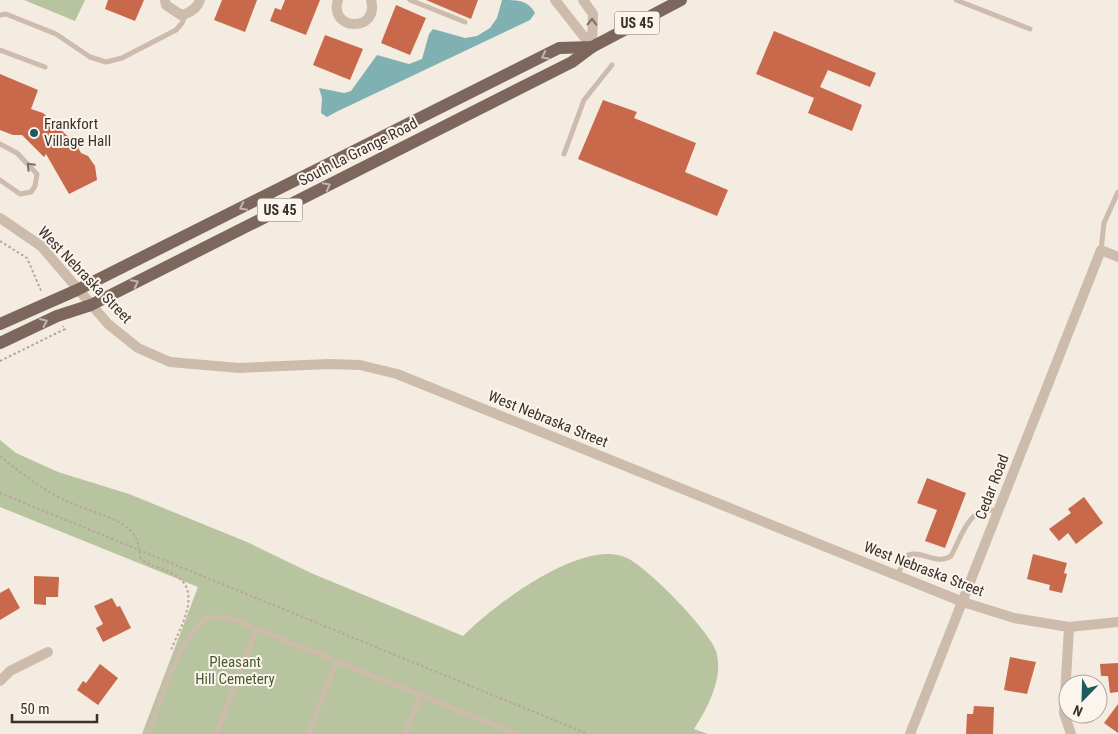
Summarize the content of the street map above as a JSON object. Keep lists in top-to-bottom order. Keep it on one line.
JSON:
{"streets":{"main road":["US 45","South La Grange Road"],"street":["West Nebraska Street","Cedar Road"]},"crossings":[["South La Grange Road","West Nebraska Street"],["West Nebraska Street","Cedar Road"]],"parks":["Pleasant Hill Cemetery"],"places":["Frankfort Village Hall"],"scale_bar":"50 m","north":"bottom left"}
